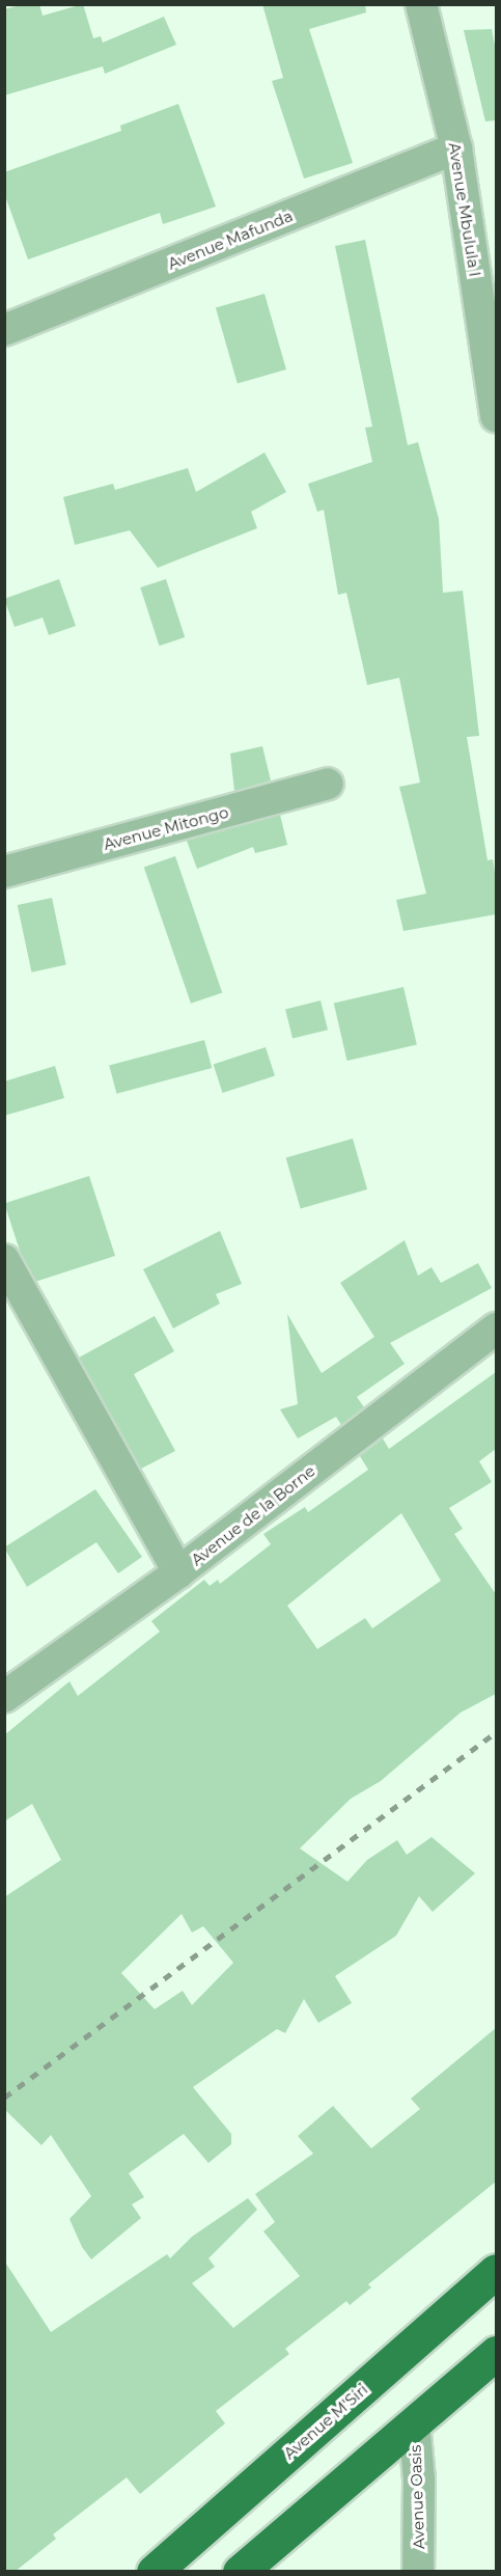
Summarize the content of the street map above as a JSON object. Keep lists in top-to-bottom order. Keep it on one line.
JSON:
{"streets":{"highway":["Avenue M'Siri"],"street":["Avenue Mbulula I","Avenue Mafunda","Avenue Mitongo","Avenue de la Borne","Avenue Oasis"]},"crossings":[["Avenue Mbulula I","Avenue Mafunda"]]}
